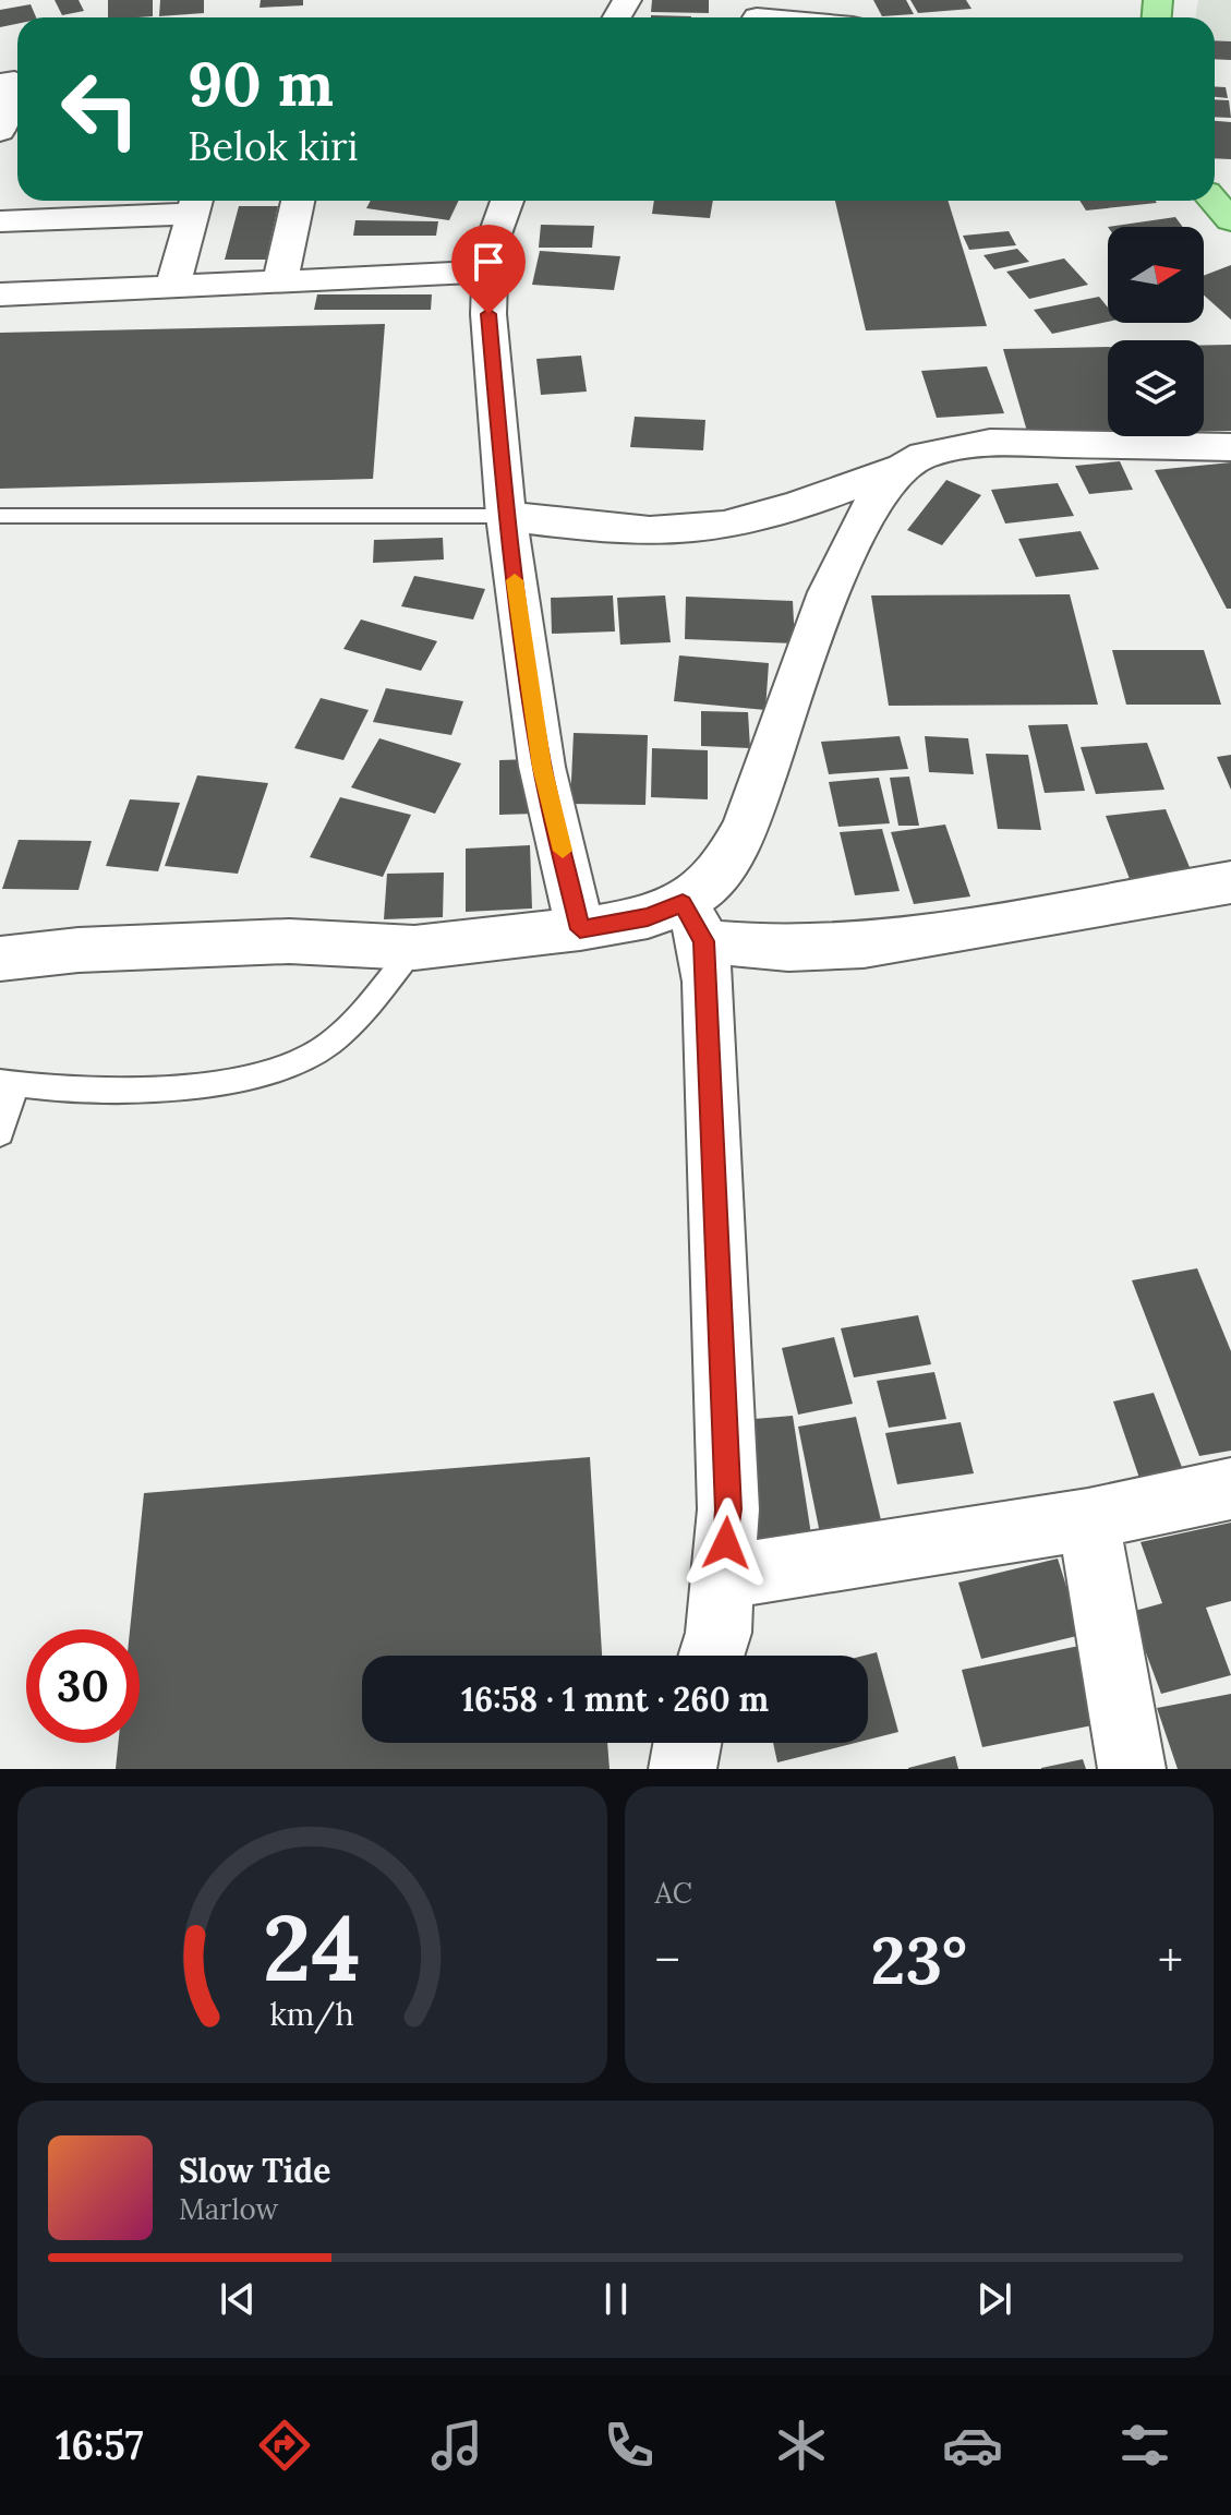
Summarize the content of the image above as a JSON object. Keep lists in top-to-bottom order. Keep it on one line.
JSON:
{"north":"right","page":{"turn":["90 m","Belok kiri"],"limit":"30","trip":"16:58 · 1 mnt · 260 m","tile":"AC","heat":["−","23°","+"],"song":["Slow Tide","Marlow"],"tabs":"16:57","gauge":["24","km/h"]}}
